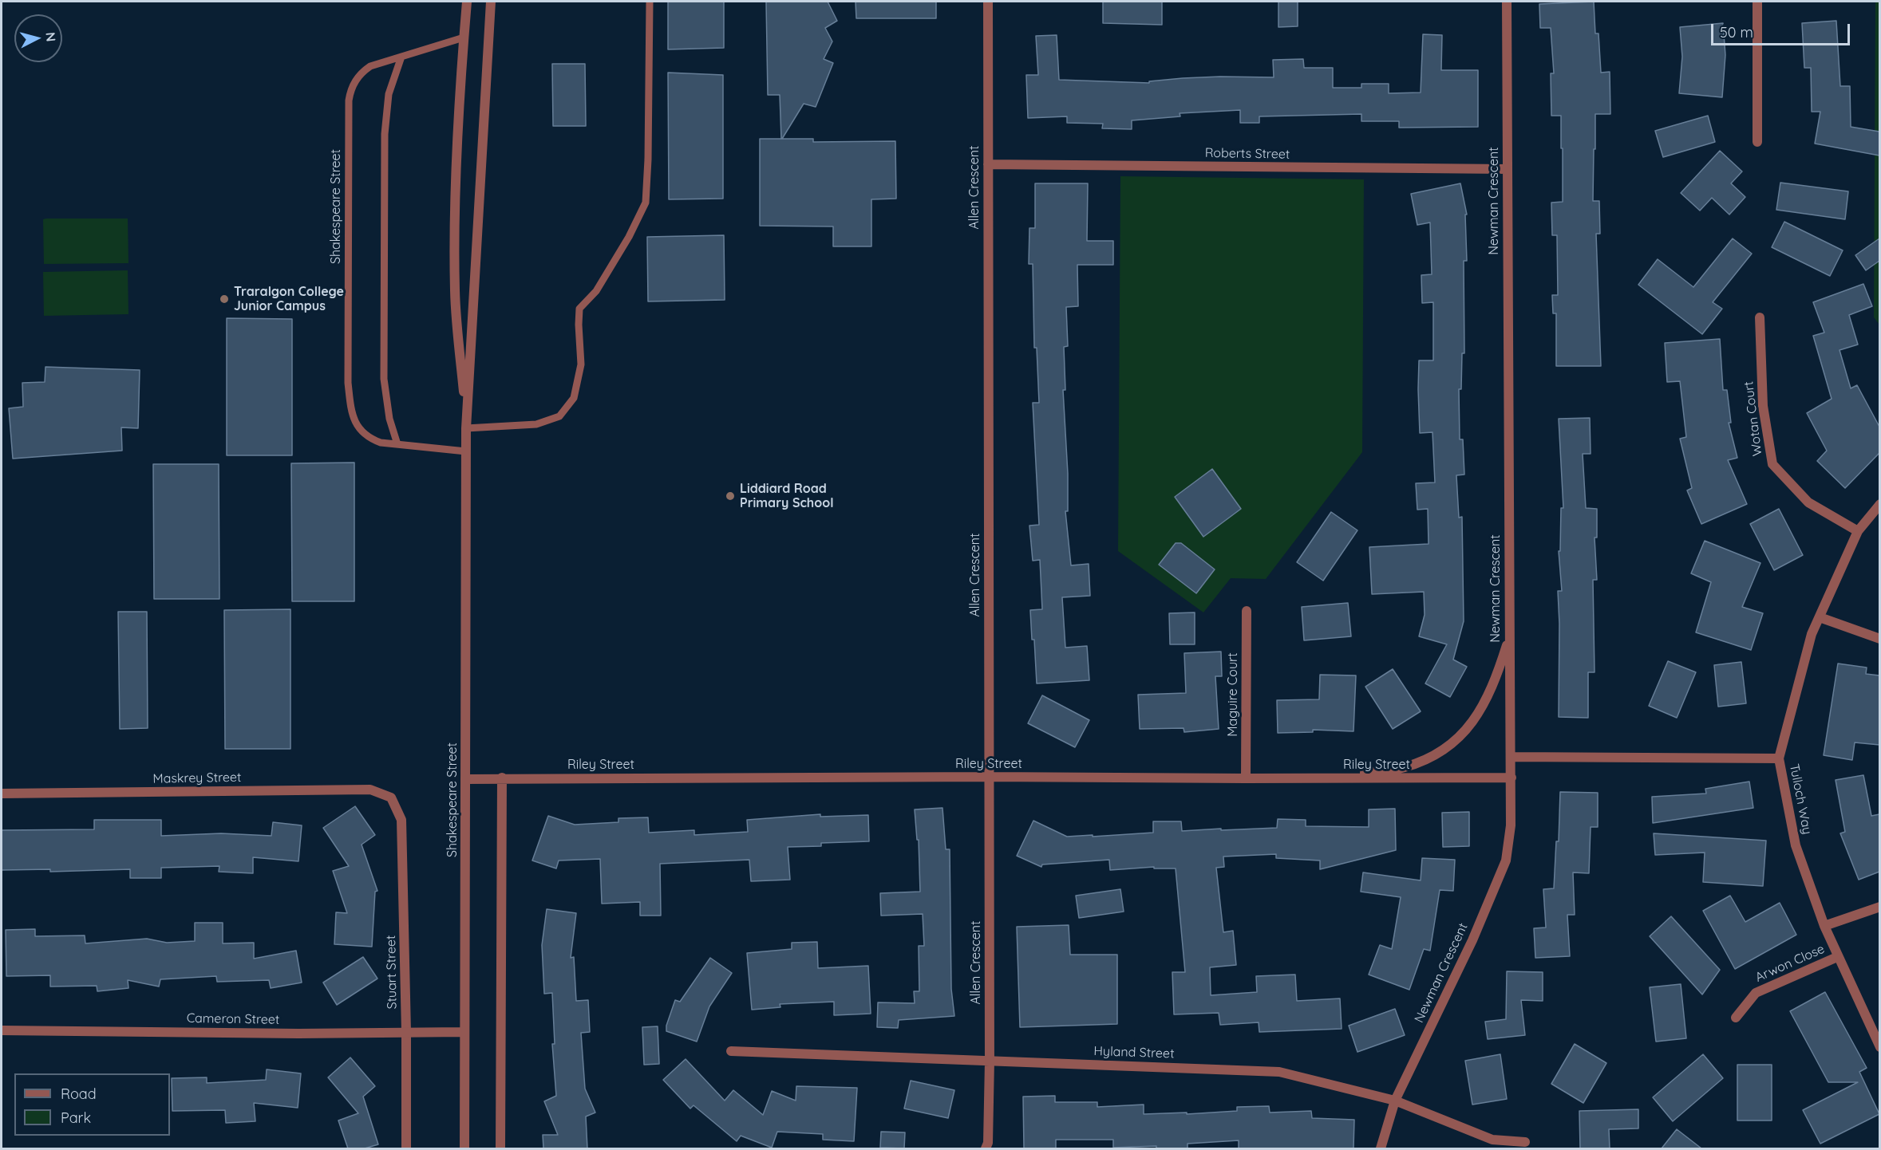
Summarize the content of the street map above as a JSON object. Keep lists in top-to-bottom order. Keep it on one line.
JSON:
{"streets":{"street":["Roberts Street","Allen Crescent","Newman Crescent","Shakespeare Street","Wotan Court","Maguire Court","Riley Street","Maskrey Street","Tulloch Way","Arwon Close","Stuart Street","Cameron Street","Hyland Street"]},"crossings":[["Roberts Street","Allen Crescent"],["Roberts Street","Newman Crescent"],["Allen Crescent","Riley Street"],["Allen Crescent","Hyland Street"],["Newman Crescent","Riley Street"],["Newman Crescent","Hyland Street"],["Shakespeare Street","Riley Street"],["Shakespeare Street","Cameron Street"],["Wotan Court","Tulloch Way"],["Maguire Court","Riley Street"],["Maskrey Street","Stuart Street"],["Tulloch Way","Arwon Close"],["Stuart Street","Cameron Street"]],"places":["Traralgon College Junior Campus","Liddiard Road Primary School"],"legend":["Road","Park"],"scale_bar":"50 m","north":"right"}
